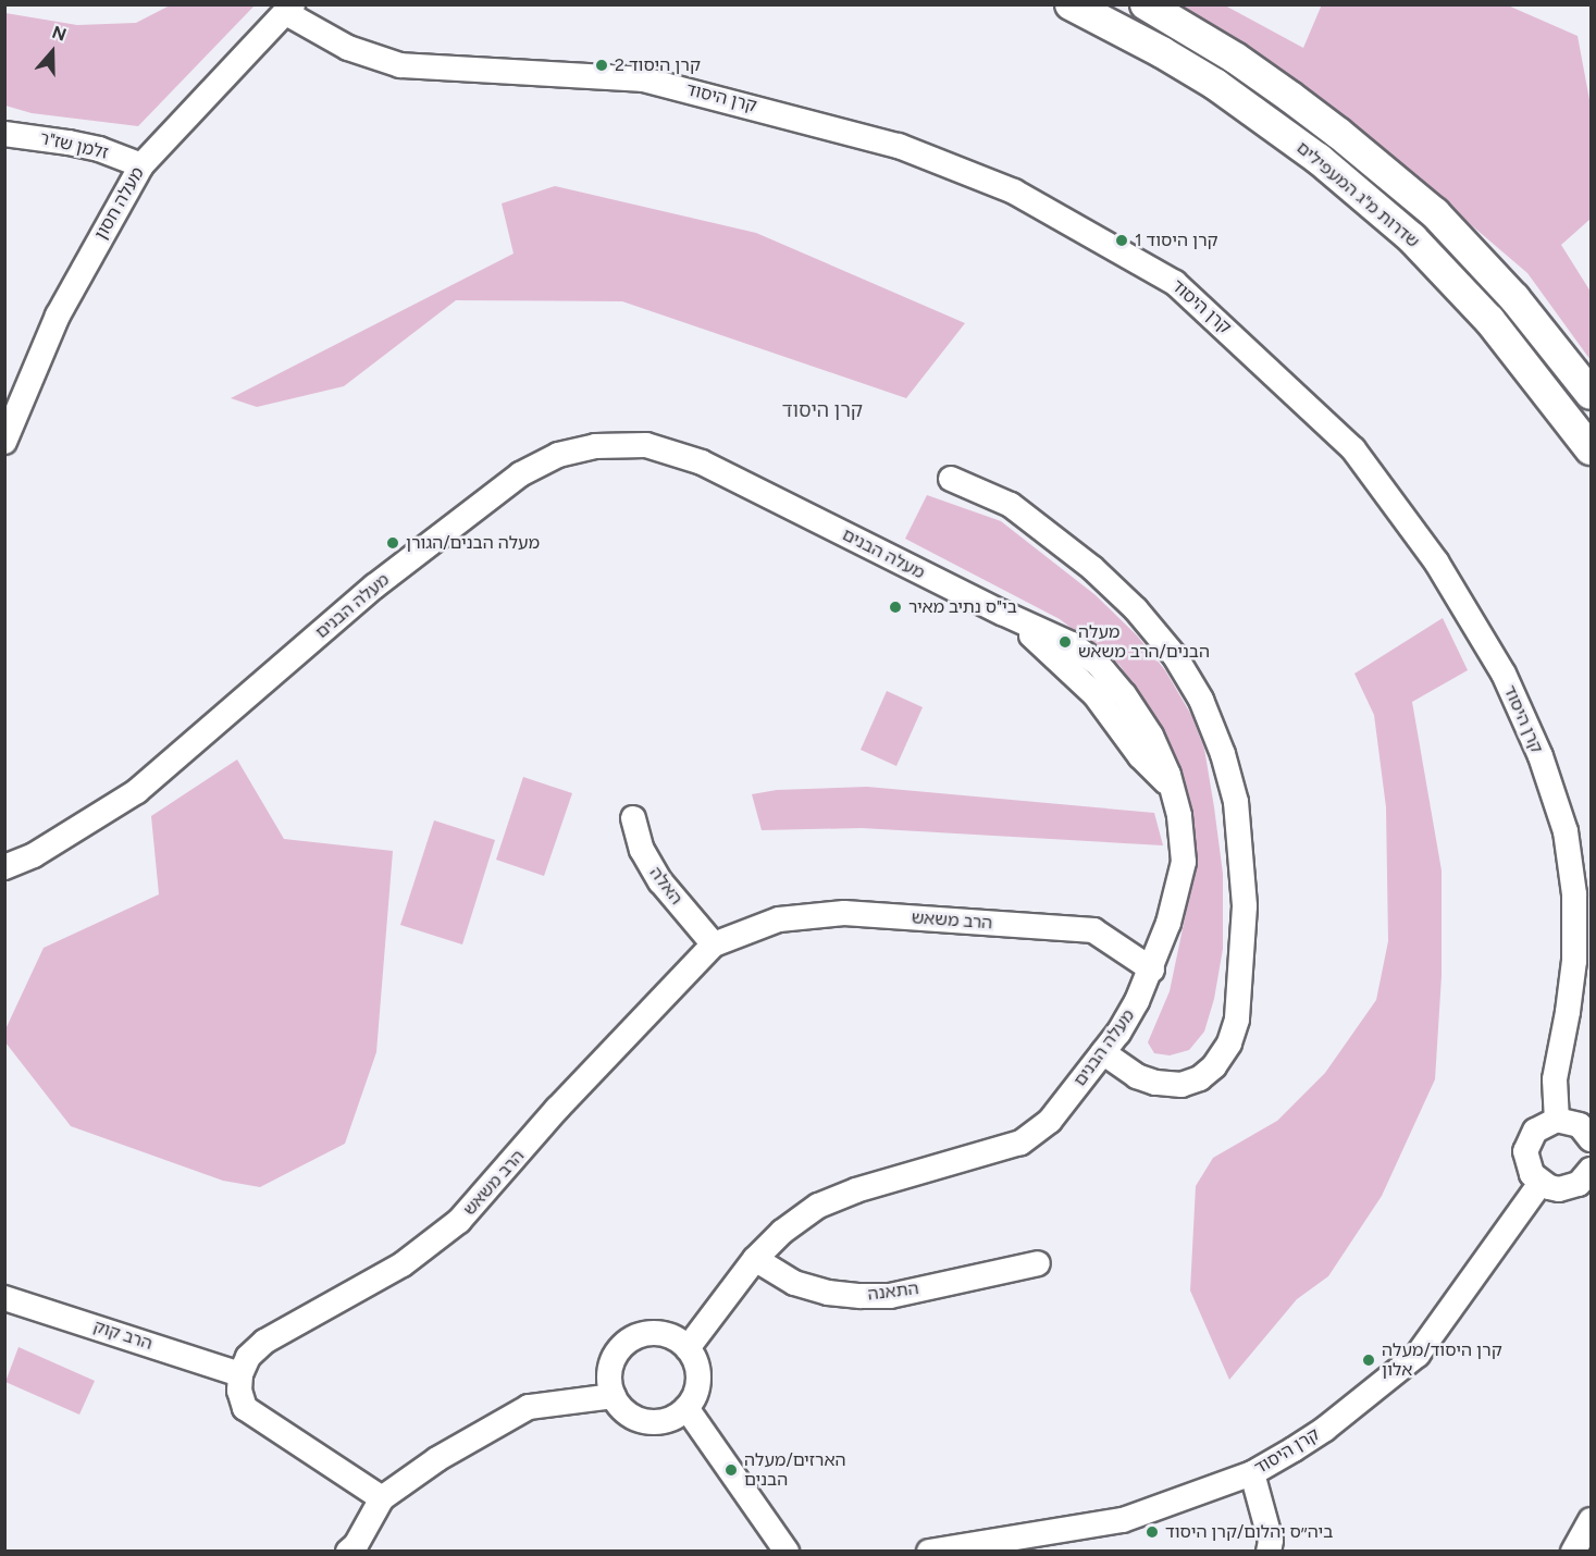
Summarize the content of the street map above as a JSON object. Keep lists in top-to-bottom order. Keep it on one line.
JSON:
{"streets":{"main road":["שדרות מ\"ג המעפילים"],"street":["קרן היסוד","זלמן שז\"ר","מעלה חסון","מעלה הבנים","האלה","הרב משאש","התאנה","הרב קוק"]},"crossings":[["קרן היסוד","מעלה חסון"],["זלמן שז\"ר","מעלה חסון"],["מעלה הבנים","הרב משאש"],["מעלה הבנים","התאנה"],["האלה","הרב משאש"],["הרב משאש","הרב קוק"]],"districts":["קרן היסוד"],"places":["קרן היסוד 2","קרן היסוד 1","מעלה הבנים/הגורן","בי\"ס נתיב מאיר","מעלה הבנים/הרב משאש","קרן היסוד/מעלה אלון","הארזים/מעלה הבנים","ביה״ס יהלום/קרן היסוד"],"north":"top"}
